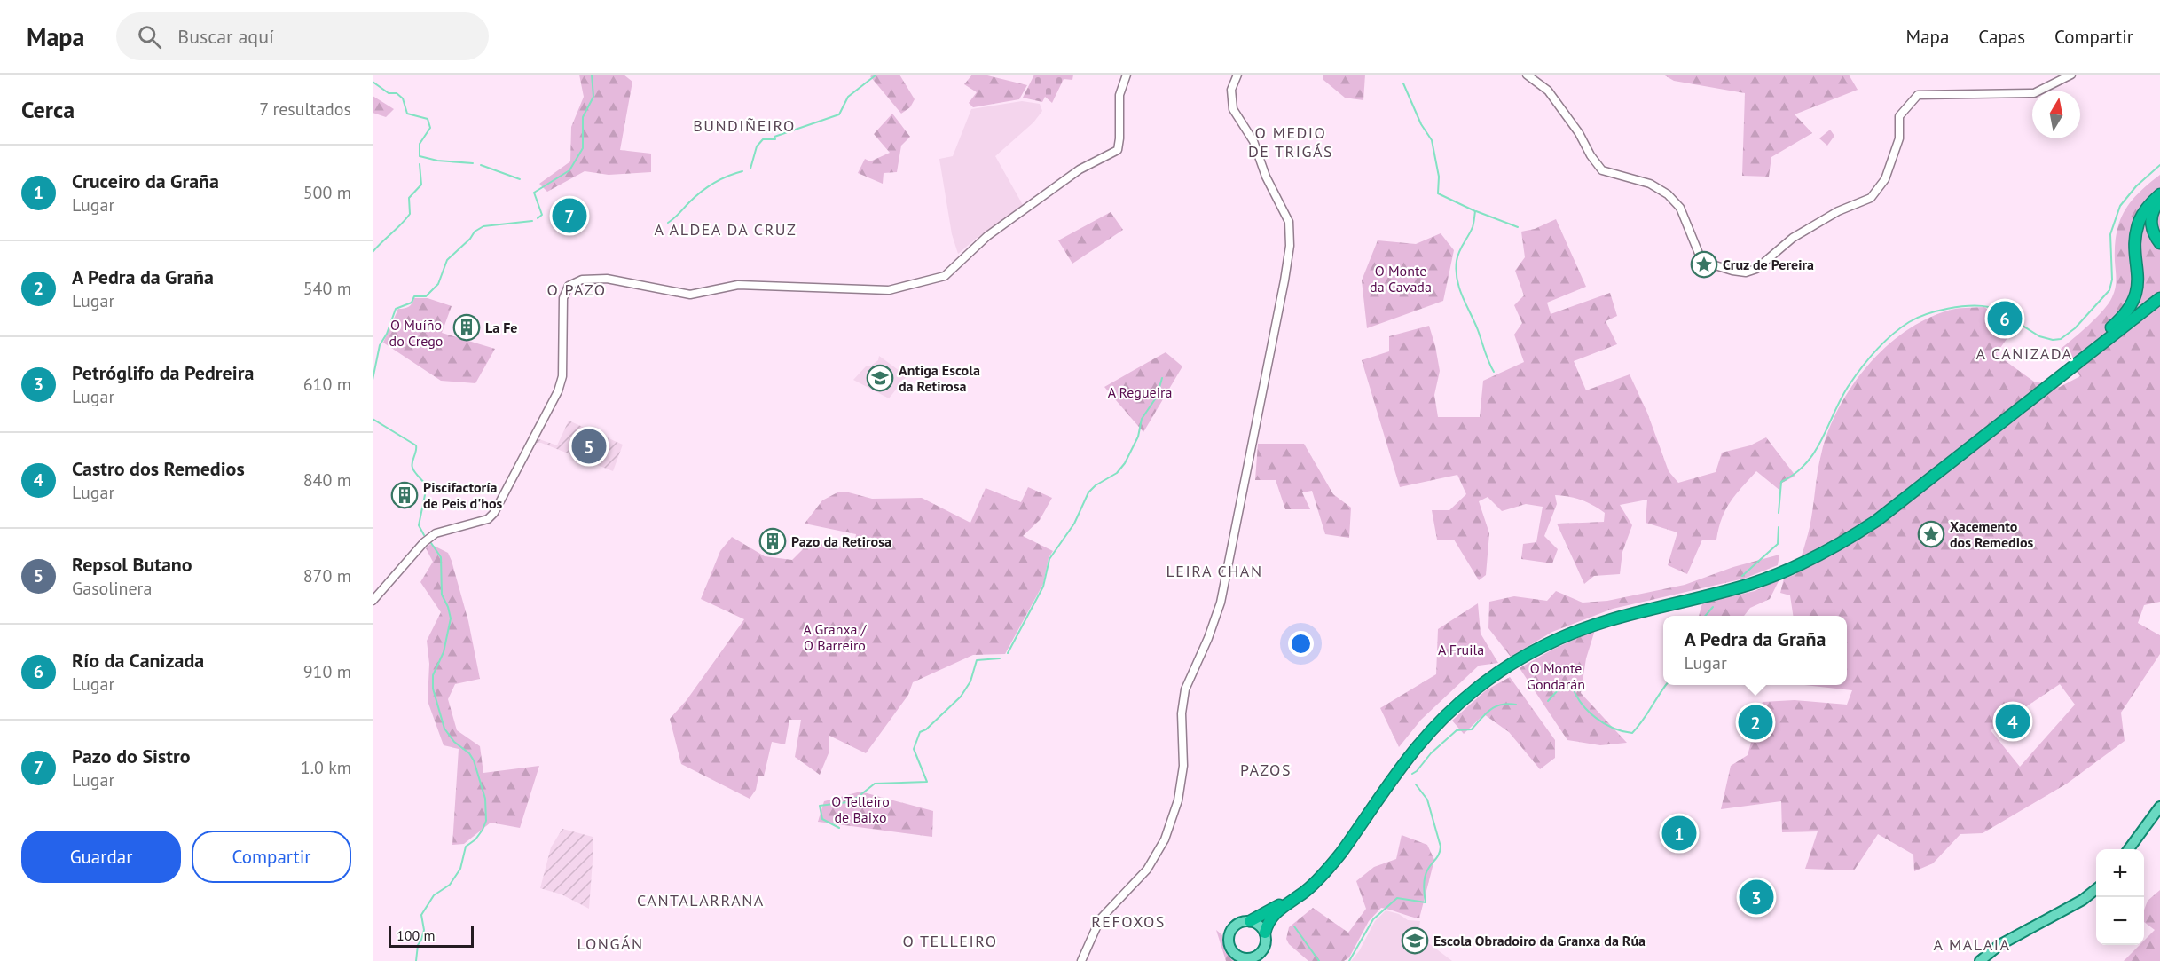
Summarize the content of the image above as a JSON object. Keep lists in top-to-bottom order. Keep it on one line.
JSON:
{"districts":["BUNDIÑEIRO","O MEDIO DE TRIGÁS","A ALDEA DA CRUZ","O PAZO","A CANIZADA","LEIRA CHAN","PAZOS","CANTALARRANA","REFOXOS","O TELLEIRO","LONGÁN","A MALAIA"],"parks":["O Monte da Cavada","O Muíño do Crego","A Regueira","A Granxa / O Barreiro","A Fruila","O Monte Gondarán","O Telleiro de Baixo"],"places":{"place":["Cruz de Pereira","Xacemento dos Remedios"],"building":["La Fe","Piscifactoría de Peis d'hos","Pazo da Retirosa"],"school or university":["Antiga Escola da Retirosa","Escola Obradoiro da Granxa da Rúa"]},"scale_bar":"100 m","north":"top","page":{"header":"Mapa","search":"Buscar aquí","nav":["Mapa","Capas","Compartir"],"heading":["Cerca","7 resultados"],"list":[{"mark":"1","name":"Cruceiro da Graña","note":"Lugar","value":"500 m"},{"mark":"2","name":"A Pedra da Graña","note":"Lugar","value":"540 m"},{"mark":"3","name":"Petróglifo da Pedreira","note":"Lugar","value":"610 m"},{"mark":"4","name":"Castro dos Remedios","note":"Lugar","value":"840 m"},{"mark":"5","name":"Repsol Butano","note":"Gasolinera","value":"870 m"},{"mark":"6","name":"Río da Canizada","note":"Lugar","value":"910 m"},{"mark":"7","name":"Pazo do Sistro","note":"Lugar","value":"1.0 km"}],"pins":["7","6","5","4","2","1","3"],"popup":["A Pedra da Graña","Lugar"],"buttons":["Guardar","Compartir"],"map_buttons":["+","−"],"scale":"100 m"}}
